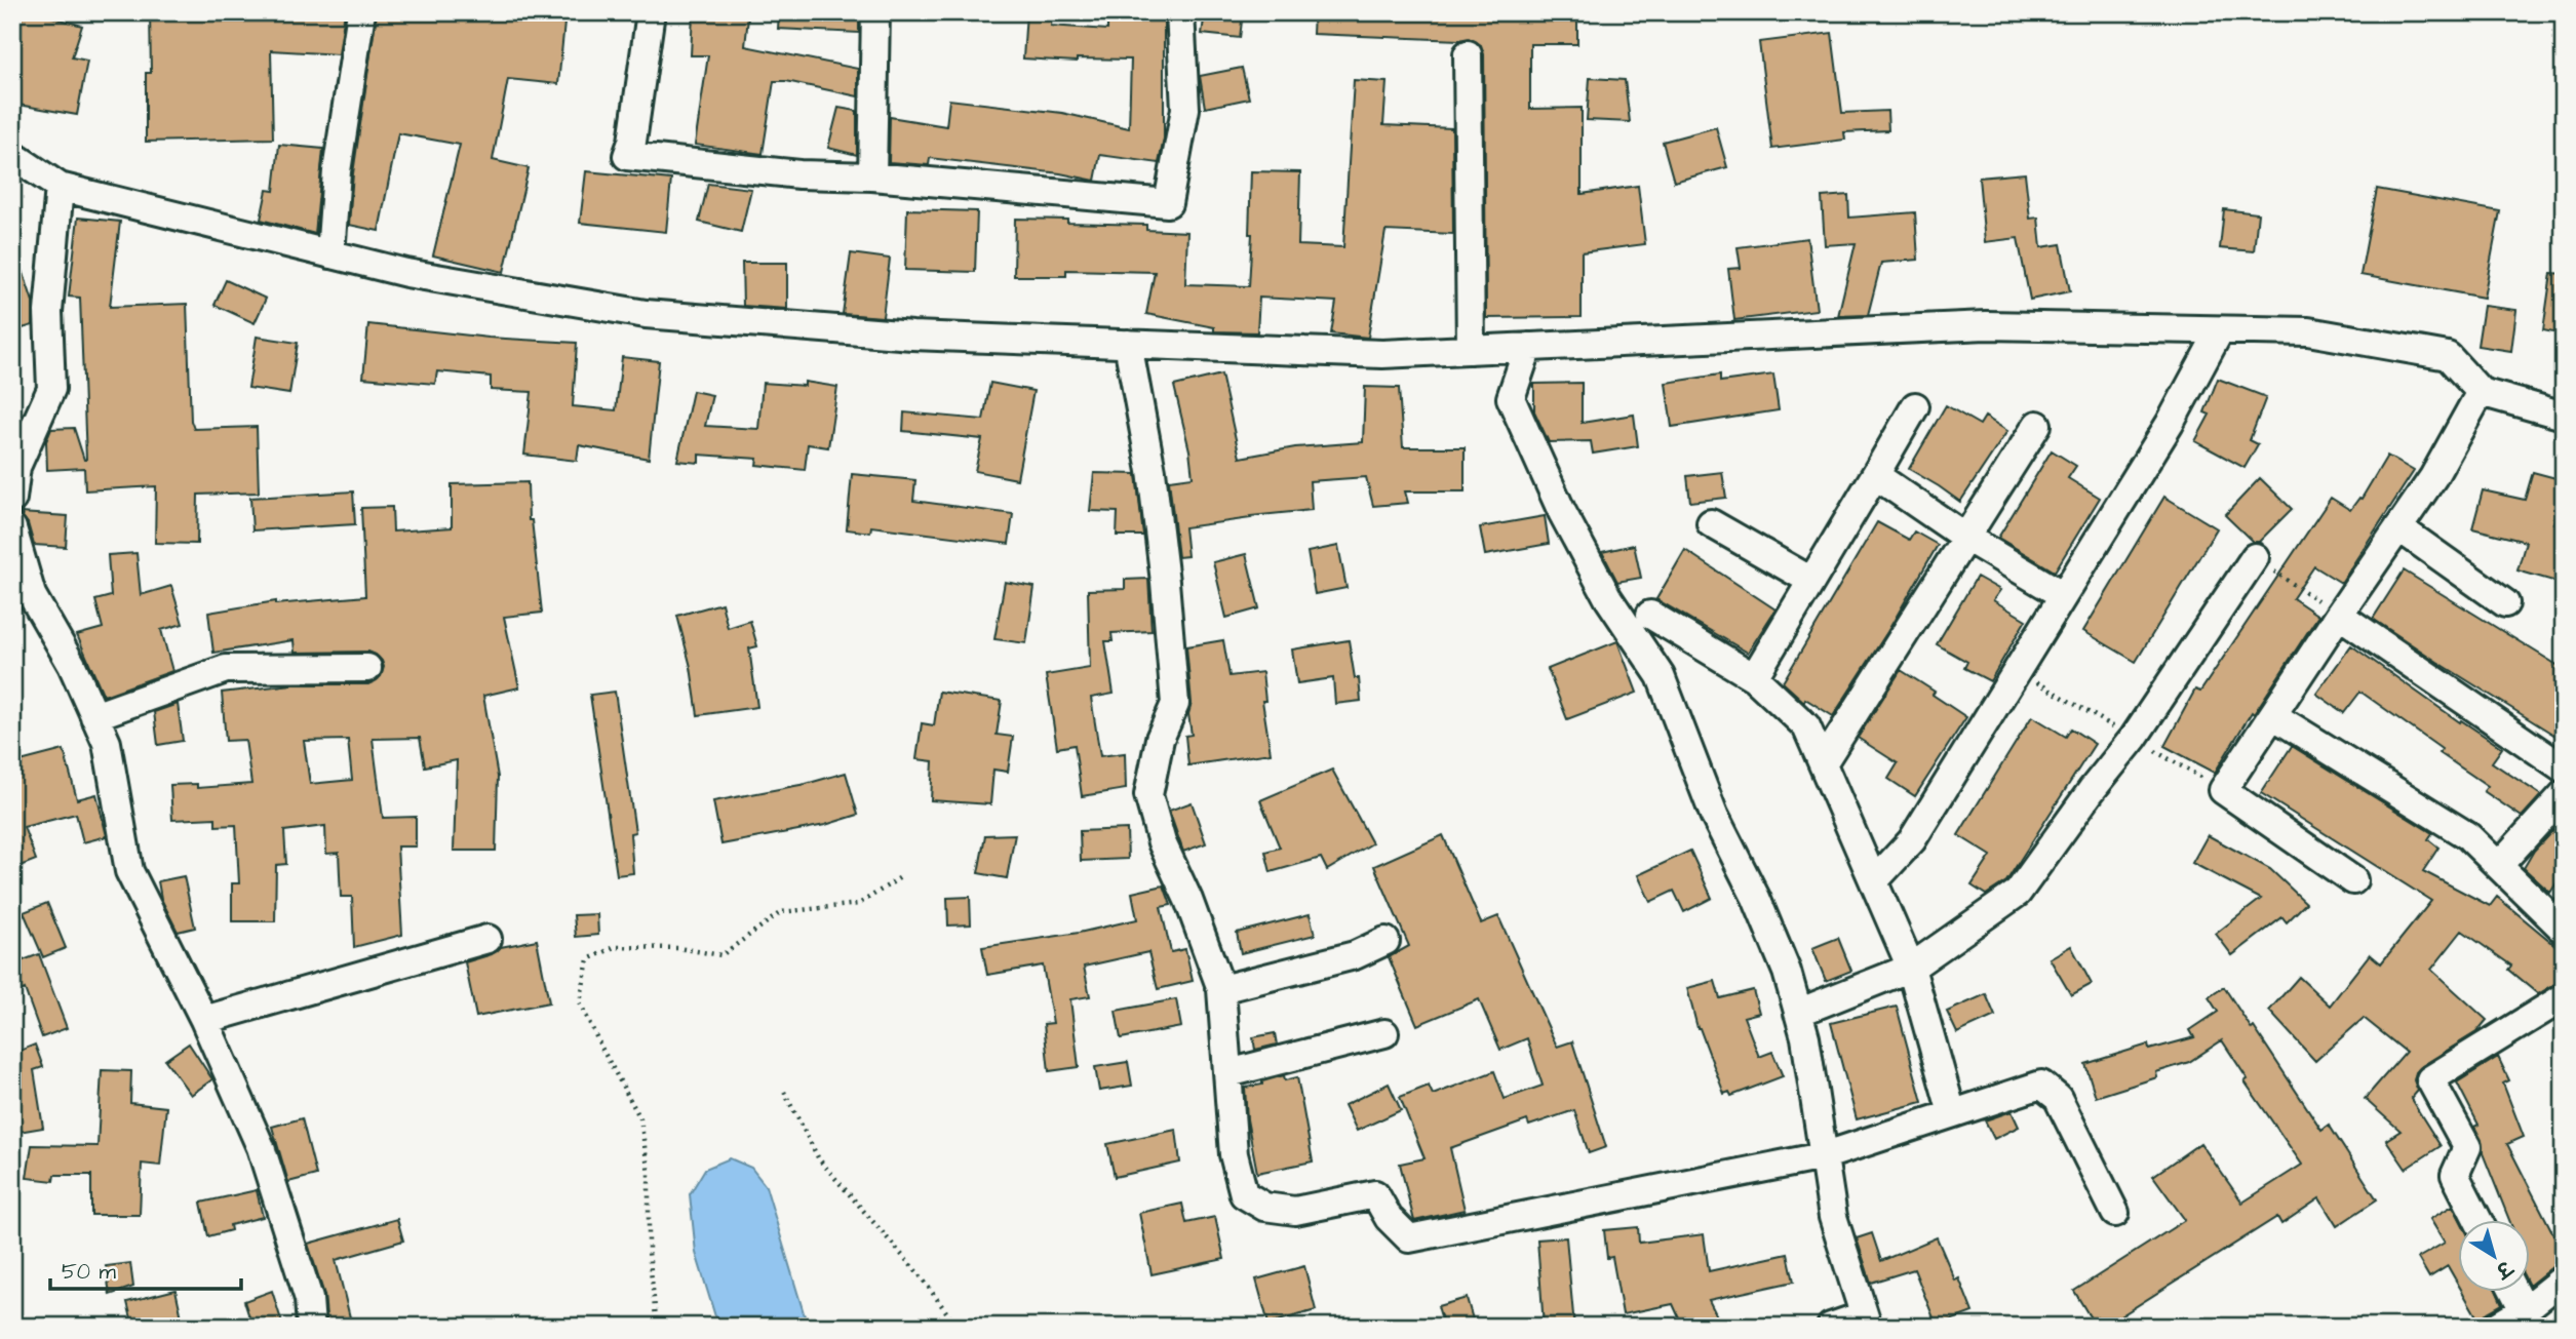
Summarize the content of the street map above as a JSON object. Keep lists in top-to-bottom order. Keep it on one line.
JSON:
{"scale_bar":"50 m","north":"bottom right"}
